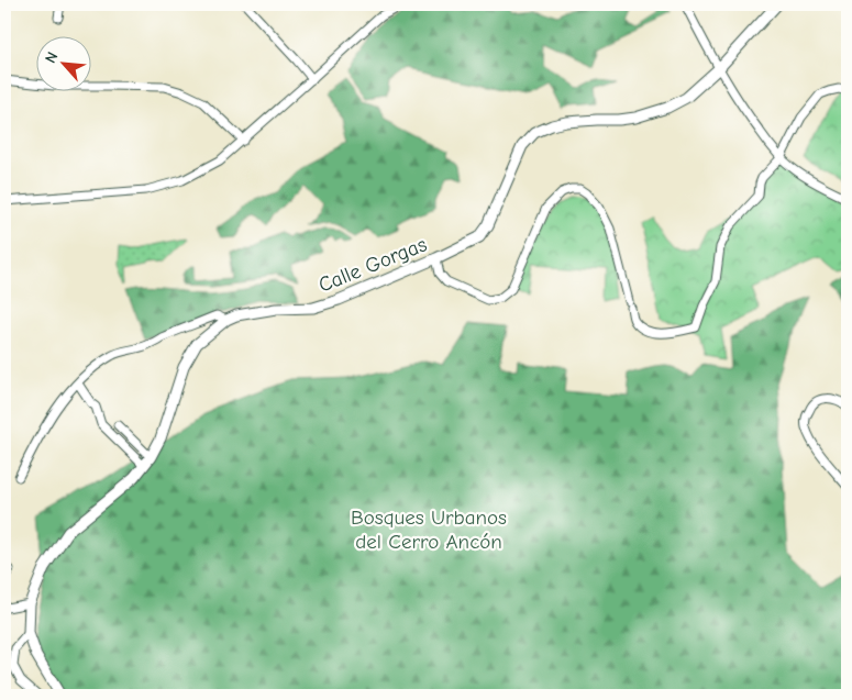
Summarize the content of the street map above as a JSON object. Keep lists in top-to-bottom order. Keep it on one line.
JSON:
{"streets":{"street":["Calle Gorgas"]},"parks":["Bosques Urbanos del Cerro Ancón"],"north":"top left"}
